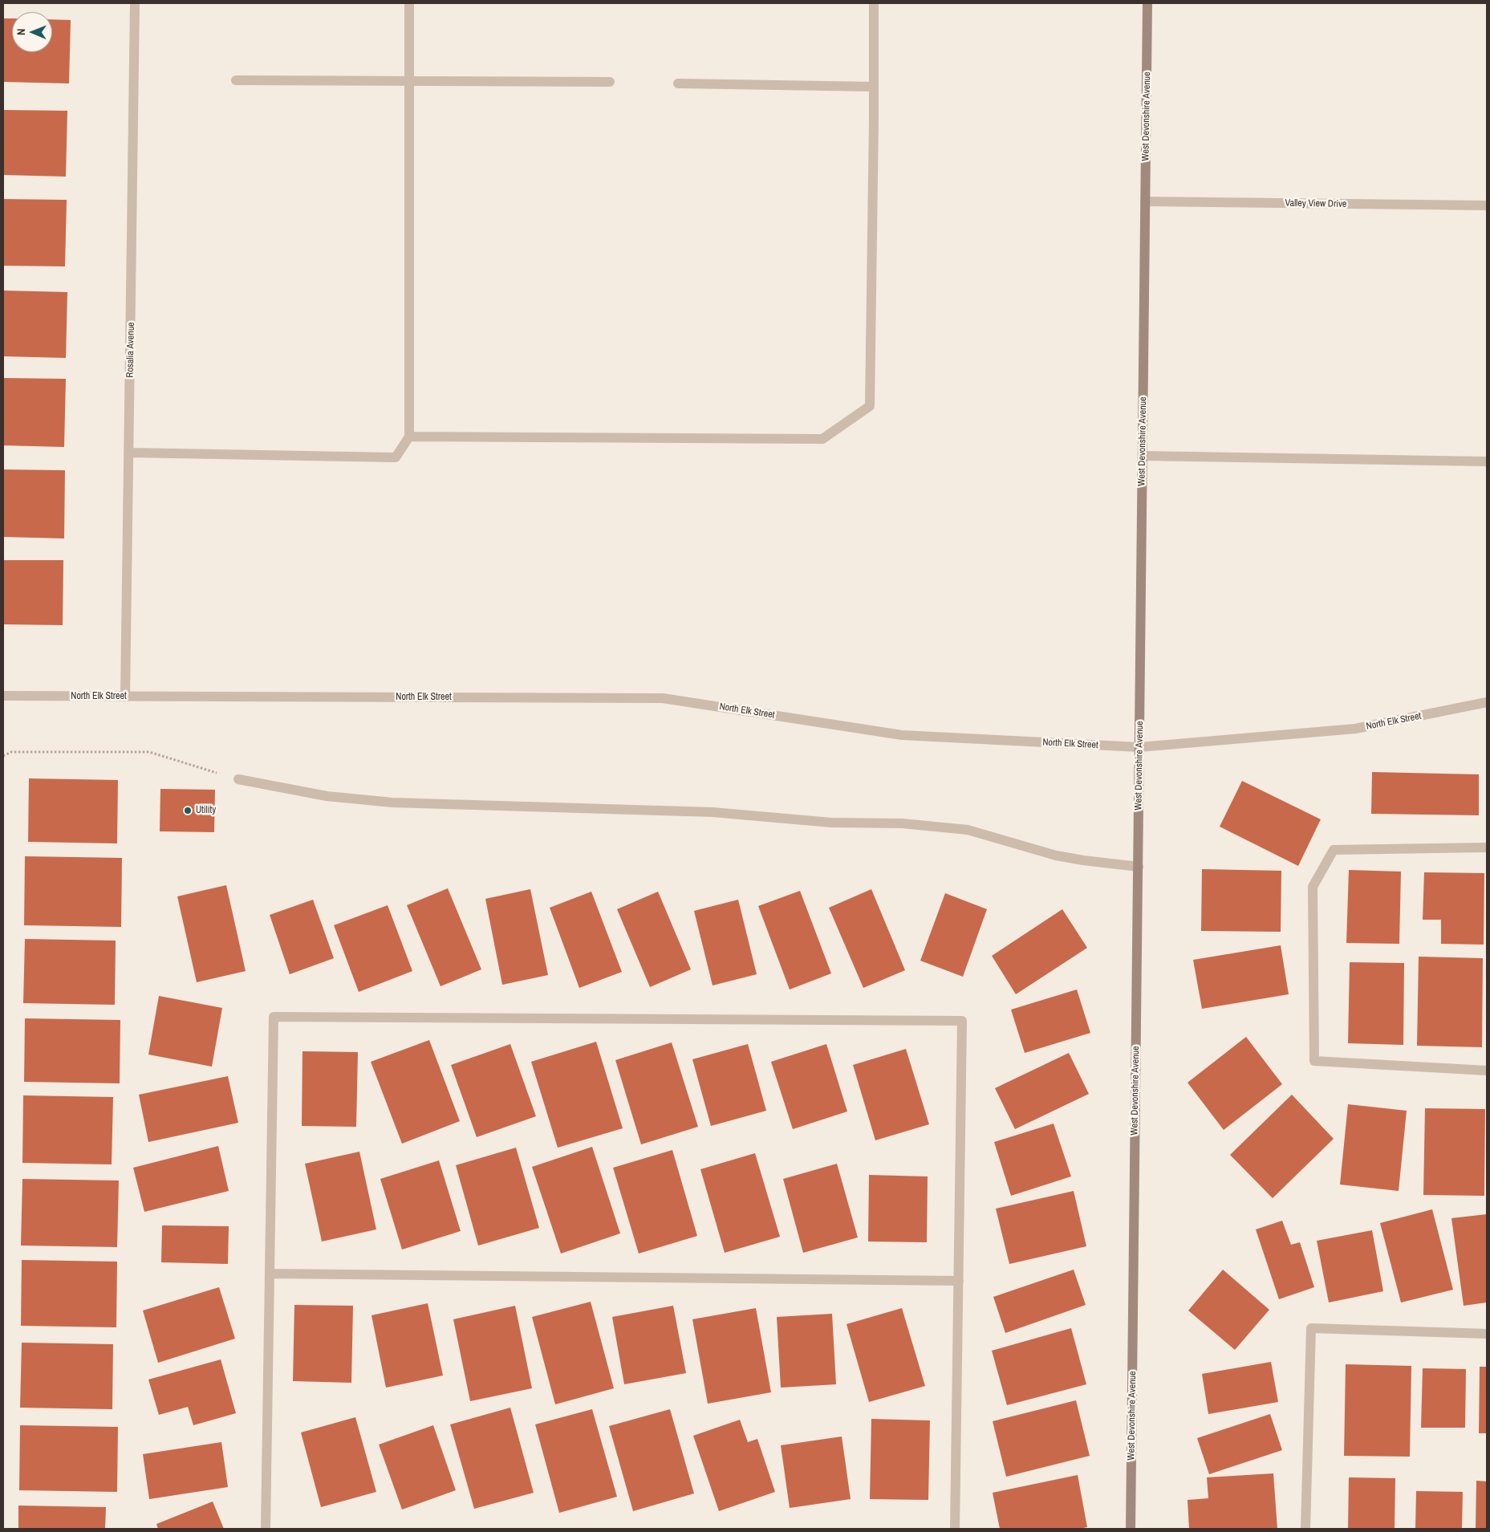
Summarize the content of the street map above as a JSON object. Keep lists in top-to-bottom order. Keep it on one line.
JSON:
{"streets":{"street":["West Devonshire Avenue","Valley View Drive","Rosalia Avenue","North Elk Street"]},"crossings":[["West Devonshire Avenue","Valley View Drive"],["West Devonshire Avenue","North Elk Street"],["Rosalia Avenue","North Elk Street"]],"places":["Utility"],"north":"left"}
